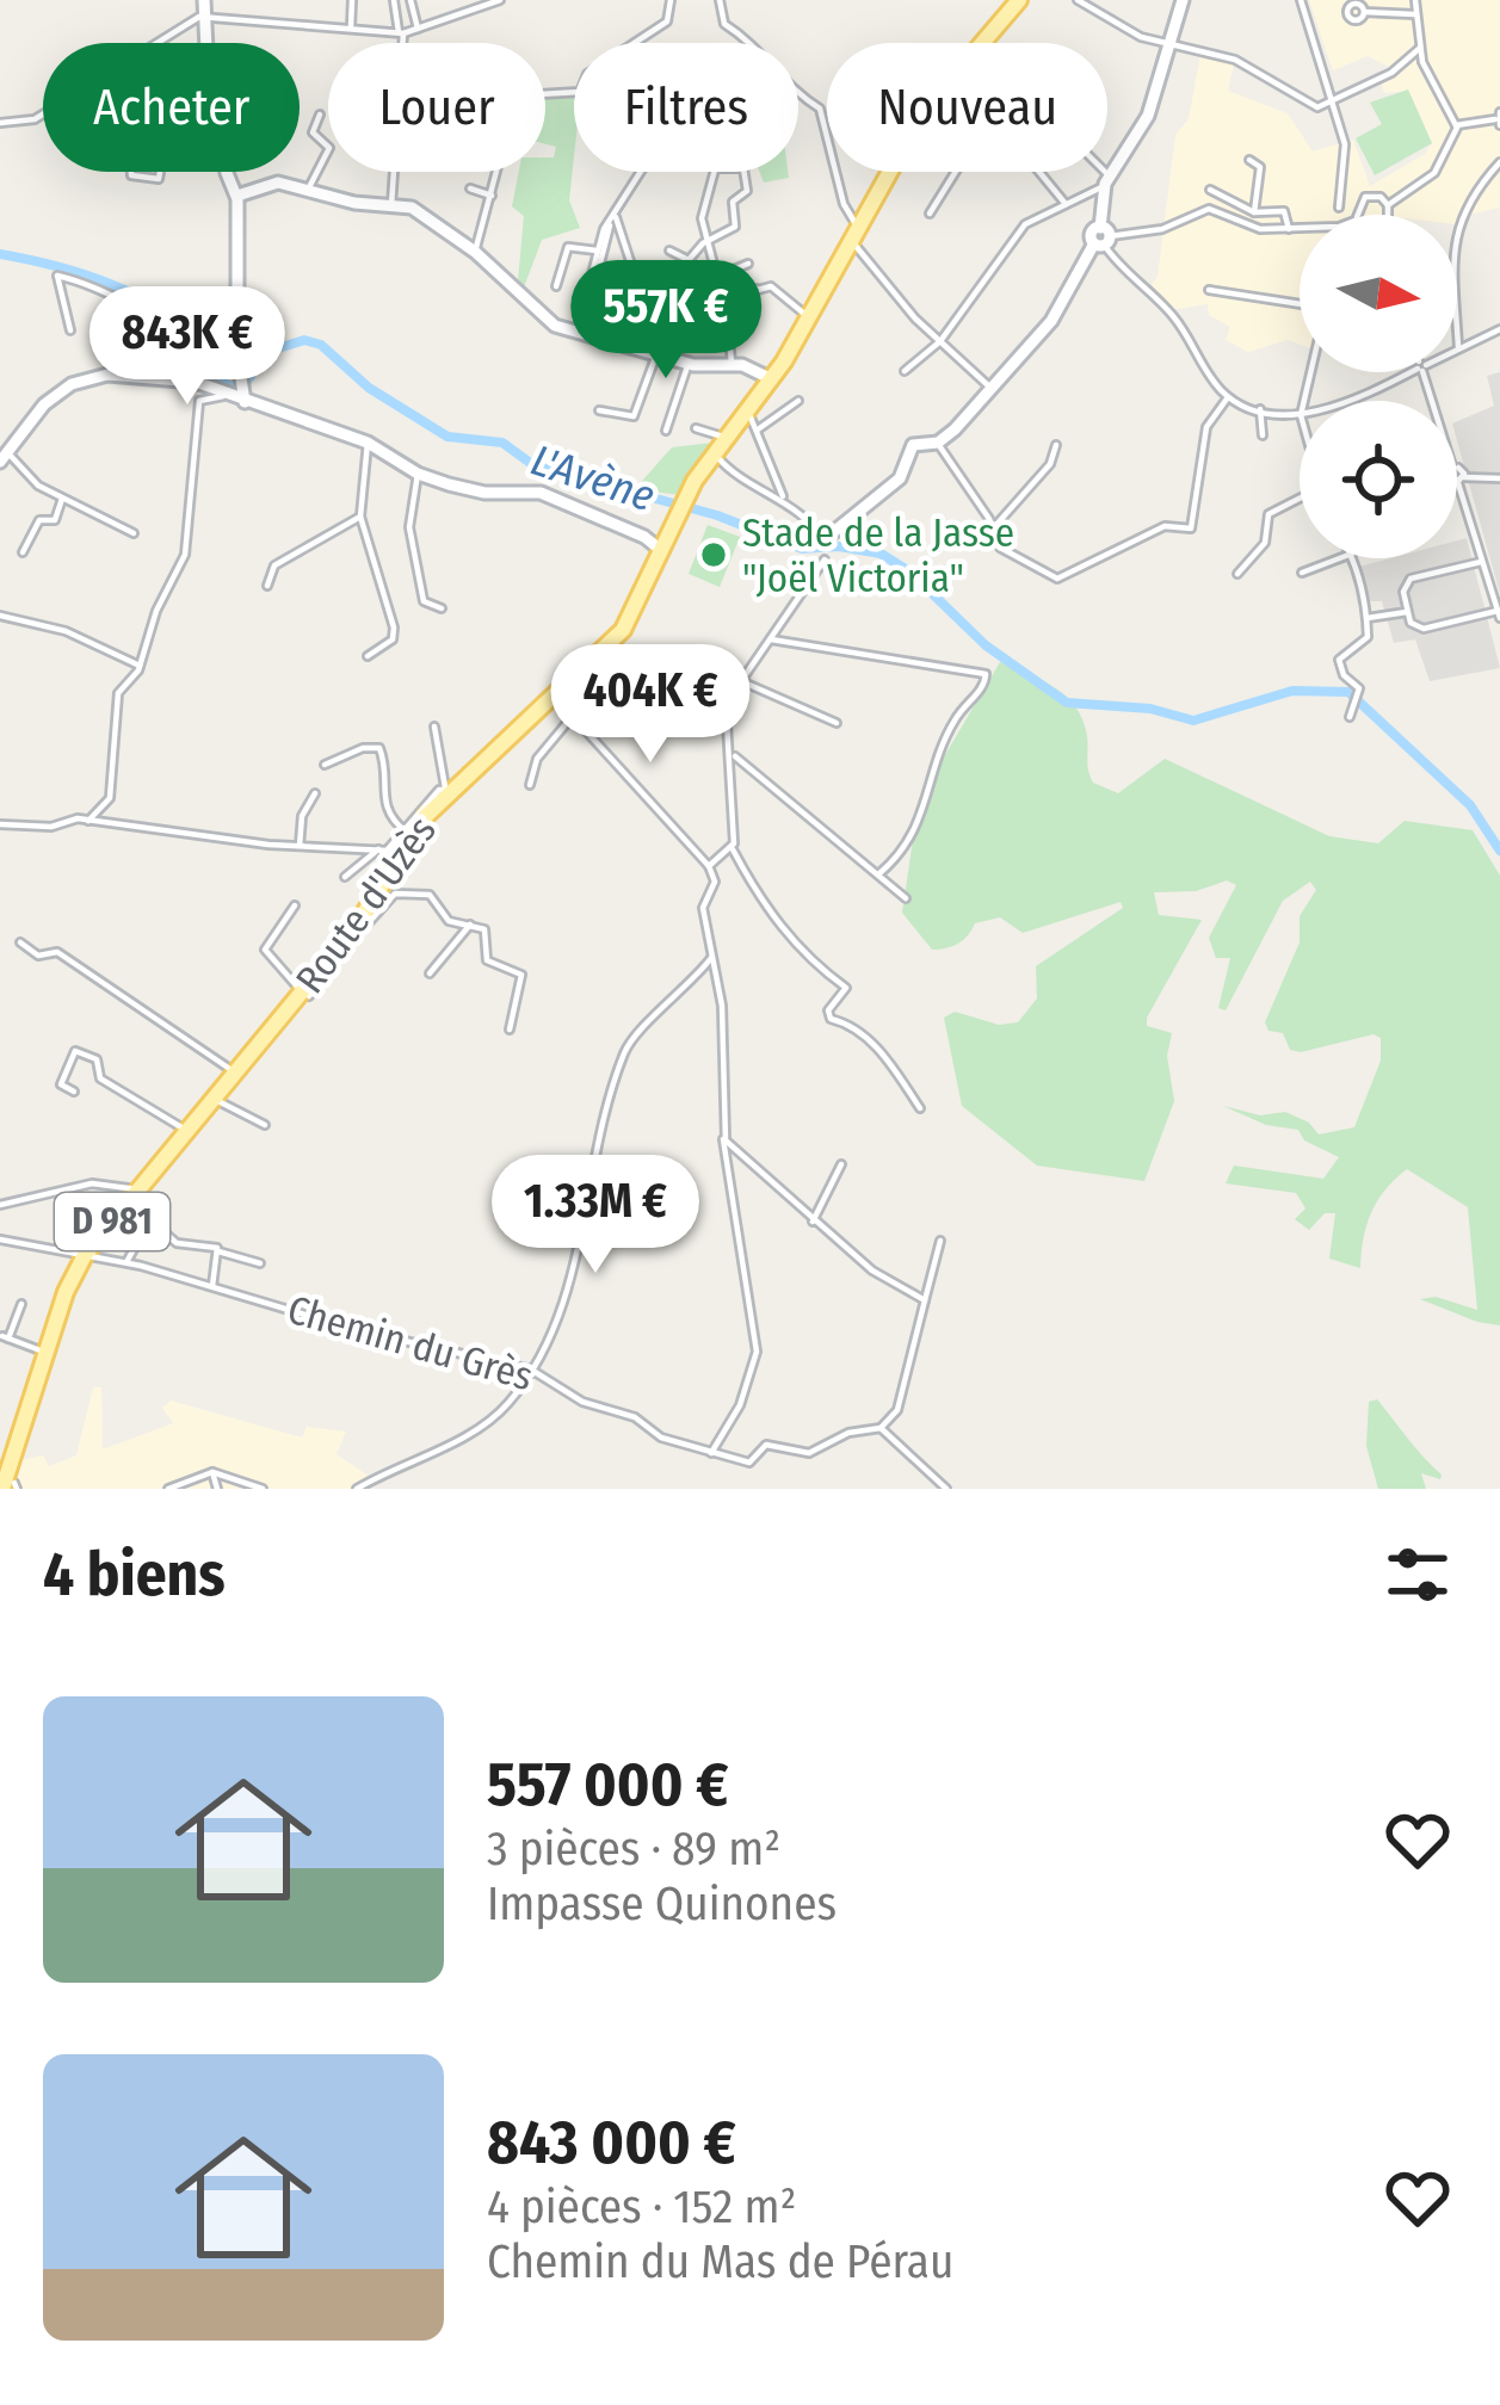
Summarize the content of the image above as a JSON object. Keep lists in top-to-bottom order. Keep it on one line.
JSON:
{"streets":{"main road":["Route d'Uzès","D 981"],"street":["Chemin du Grès"]},"crossings":[["Route d'Uzès","Chemin du Grès"]],"water":["L'Avène"],"places":["Stade de la Jasse \"Joël Victoria\""],"north":"right","page":{"chip":["Acheter","Louer","Filtres","Nouveau"],"price":["557K €","843K €","404K €","1.33M €"],"heading":"4 biens","list":[{"name":"557 000 €","note":"3 pièces · 89 m² · Impasse Quinones"},{"name":"843 000 €","note":"4 pièces · 152 m² · Chemin du Mas de Pérau"}]}}
